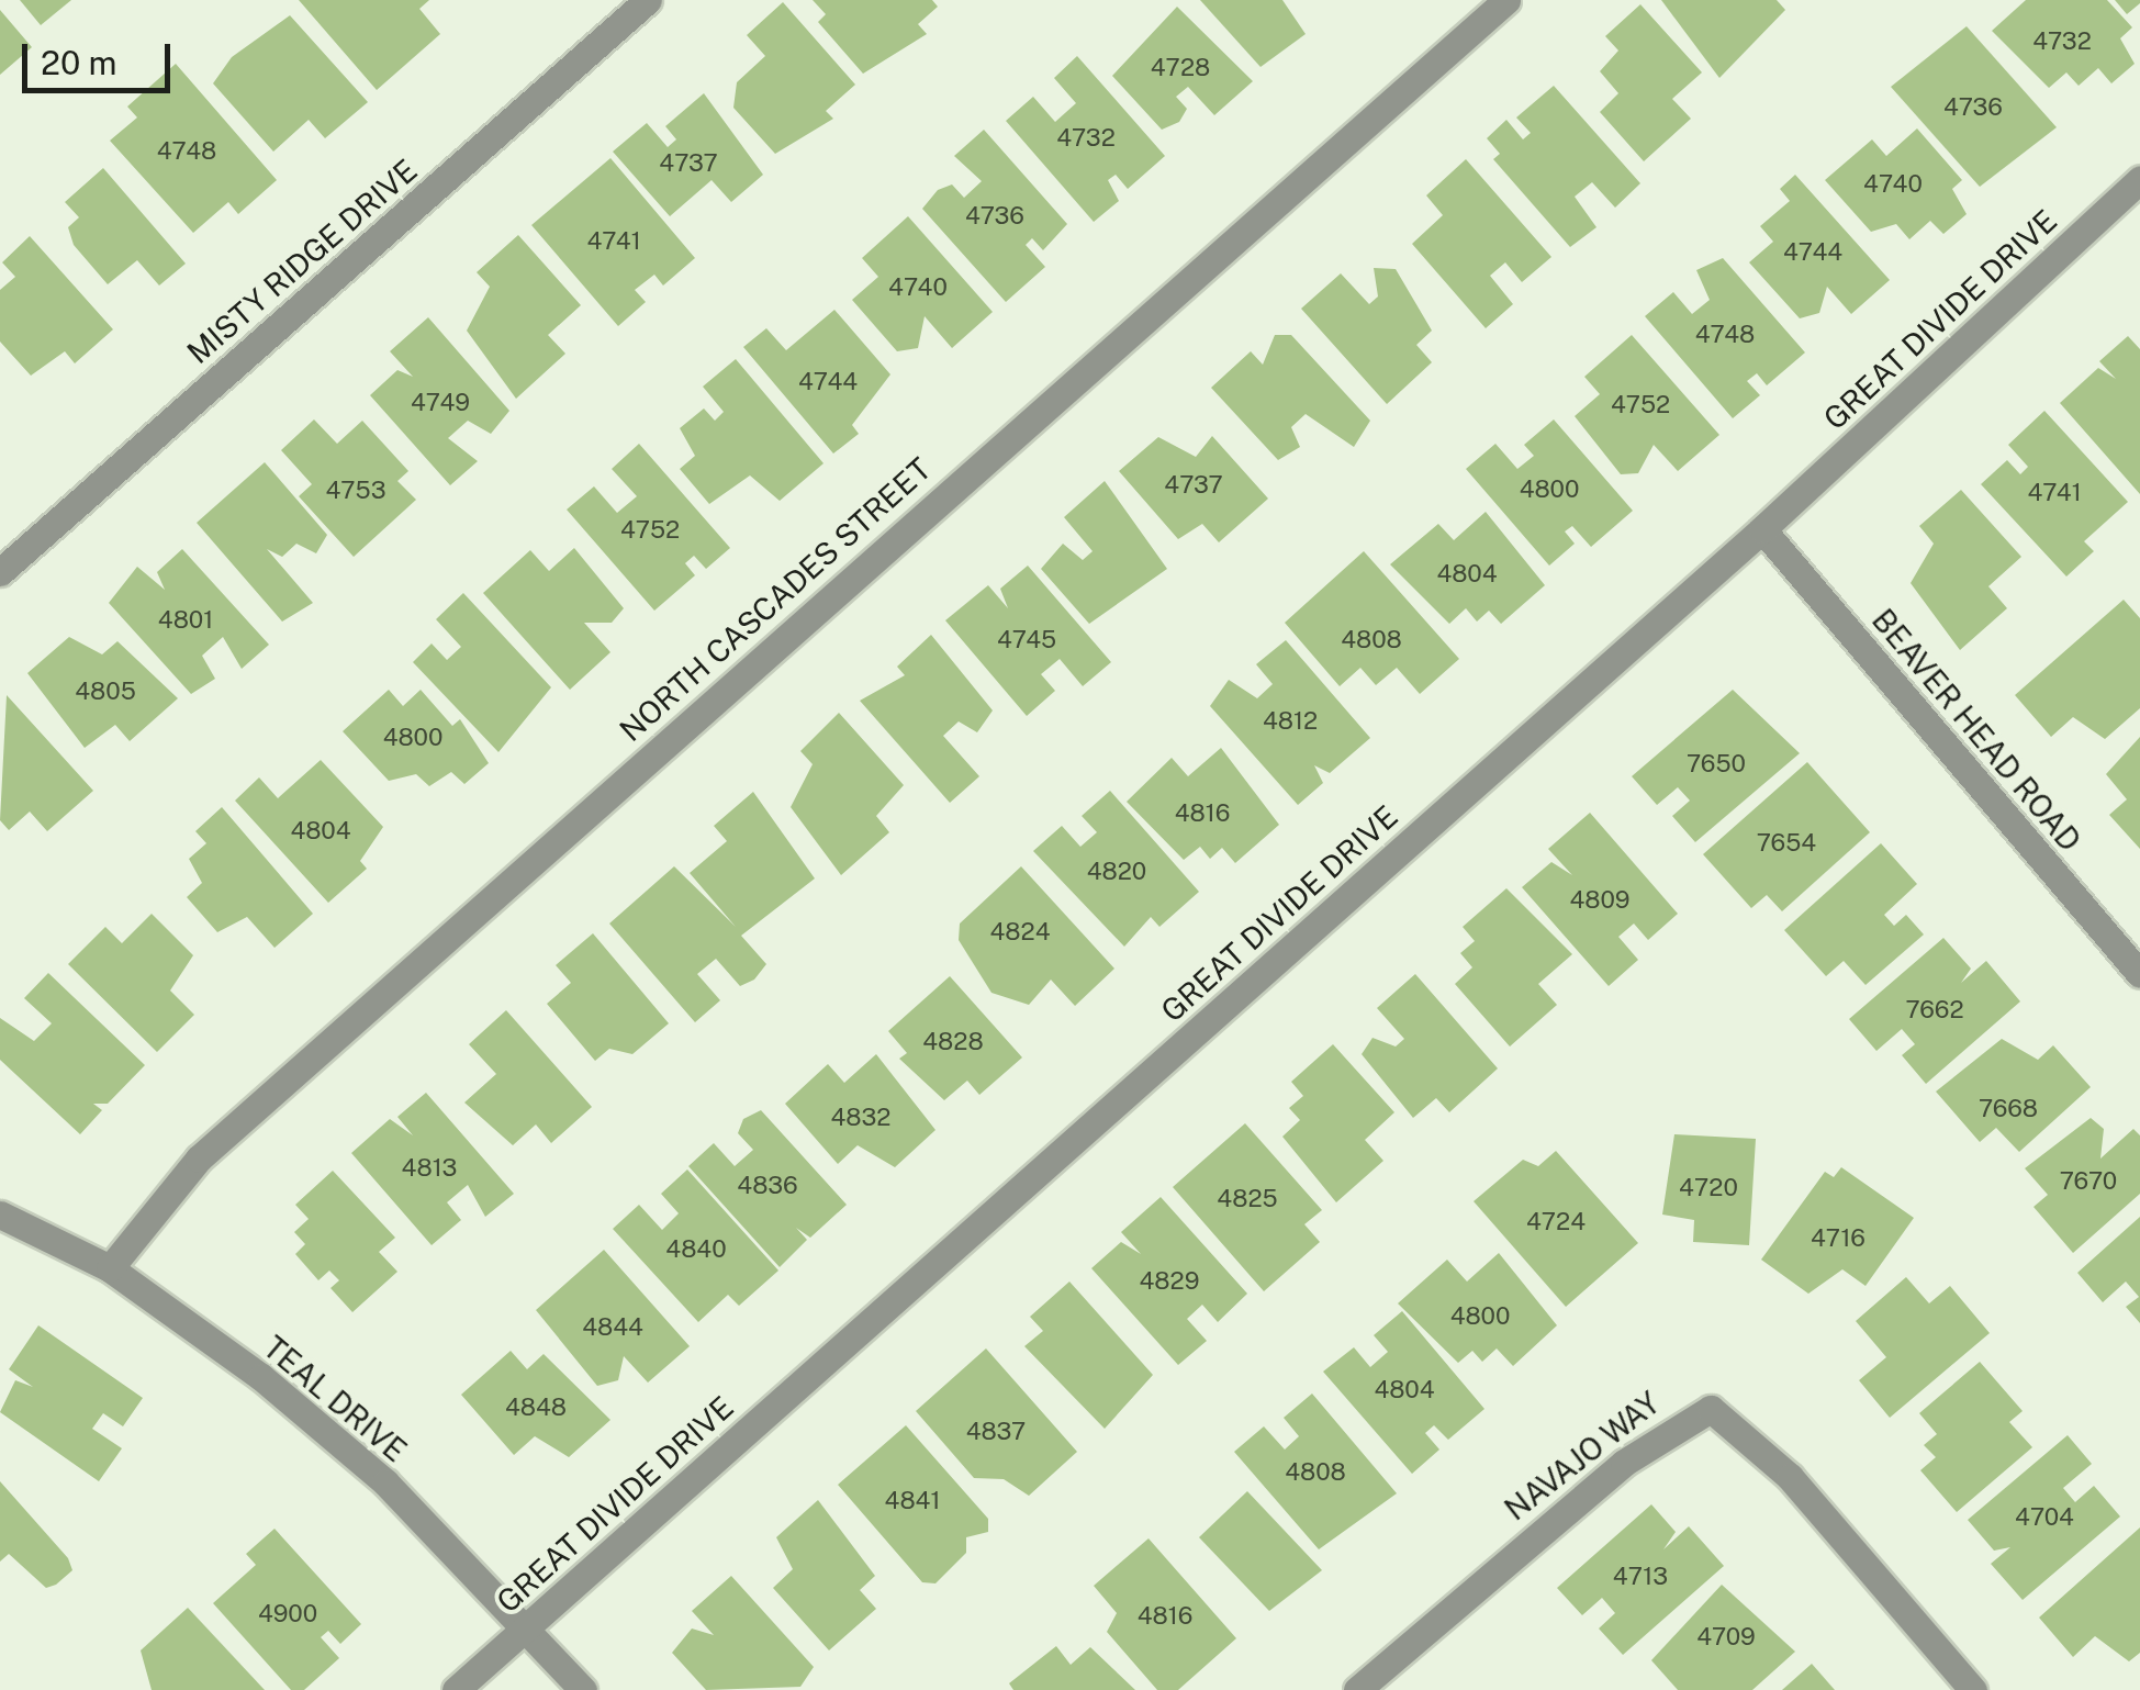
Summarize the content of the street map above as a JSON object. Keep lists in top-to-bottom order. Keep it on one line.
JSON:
{"streets":{"street":["MISTY RIDGE DRIVE","GREAT DIVIDE DRIVE","NORTH CASCADES STREET","BEAVER HEAD ROAD","TEAL DRIVE","NAVAJO WAY"]},"crossings":[["GREAT DIVIDE DRIVE","BEAVER HEAD ROAD"],["GREAT DIVIDE DRIVE","TEAL DRIVE"],["NORTH CASCADES STREET","TEAL DRIVE"]],"house_numbers":["4732","4728","4736","4732","4748","4737","4740","4736","4741","4744","4740","4748","4744","4749","4752","4737","4800","4753","4741","4752","4804","4801","4745","4808","4805","4812","4800","7650","4816","4804","7654","4820","4809","4824","7662","4828","7668","4832","4813","7670","4836","4720","4825","4724","4716","4840","4829","4800","4844","4804","4848","4837","4808","4841","4704","4713","4900","4816","4709"],"scale_bar":"20 m"}
